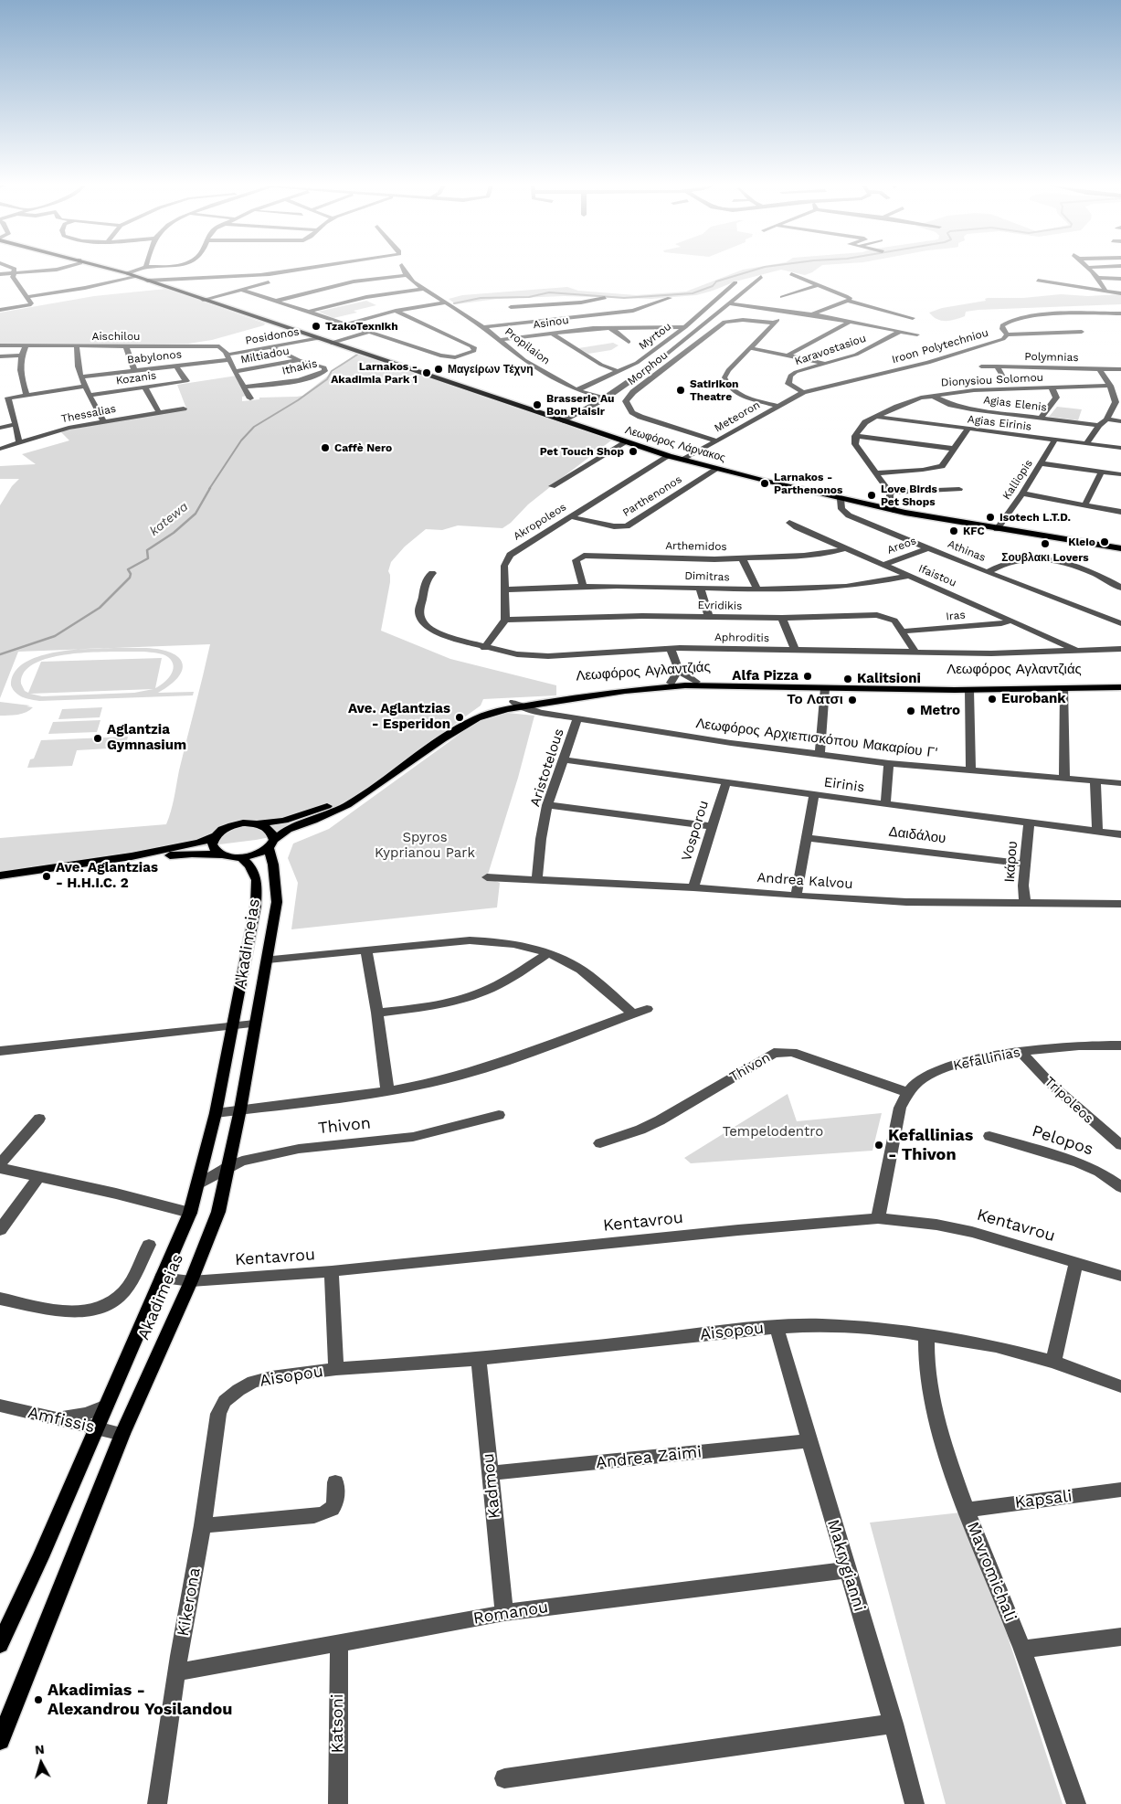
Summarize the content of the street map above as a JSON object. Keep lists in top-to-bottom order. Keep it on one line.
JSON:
{"streets":{"main road":["Λεωφόρος Λάρνακος","Λεωφόρος Αγλαντζιάς","Akadimeias"],"street":["Asinou","Aischilou","Posidonos","Myrtou","Propilaion","Iroon Polytechniou","Karavostasiou","Miltiadou","Babylonos","Polymnias","Ithakis","Morphou","Kozanis","Dionysiou Solomou","Agias Elenis","Thessalias","Meteoron","Agias Eirinis","Kalliopis","Parthenonos","Akropoleos","Areos","Arthemidos","Athinas","Ifaistou","Dimitras","Evridikis","Iras","Aphroditis","Λεωφόρος Αρχιεπισκόπου Μακαρίου Γ'","Aristotelous","Eirinis","Vosporou","Δαιδάλου","Ικάρου","Andrea Kalvou","Kefallinias","Thivon","Tripoleos","Pelopos","Kentavrou","Aisopou","Amfissis","Andrea Zaimi","Kadmou","Kapsali","Makrygianni","Mavromichali","Kikerona","Romanou","Katsoni"]},"crossings":[["Asinou","Myrtou"],["Asinou","Propilaion"],["Aischilou","Posidonos"],["Aischilou","Babylonos"],["Posidonos","Babylonos"],["Posidonos","Ithakis"],["Posidonos","Λεωφόρος Λάρνακος"],["Myrtou","Propilaion"],["Iroon Polytechniou","Karavostasiou"],["Iroon Polytechniou","Meteoron"],["Karavostasiou","Meteoron"],["Miltiadou","Ithakis"],["Babylonos","Kozanis"],["Morphou","Meteoron"],["Dionysiou Solomou","Agias Elenis"],["Dionysiou Solomou","Agias Eirinis"],["Meteoron","Λεωφόρος Λάρνακος"],["Agias Eirinis","Kalliopis"],["Λεωφόρος Λάρνακος","Kalliopis"],["Λεωφόρος Λάρνακος","Parthenonos"],["Λεωφόρος Λάρνακος","Akropoleos"],["Λεωφόρος Λάρνακος","Athinas"],["Parthenonos","Akropoleos"],["Akropoleos","Dimitras"],["Akropoleos","Evridikis"],["Areos","Athinas"],["Areos","Ifaistou"],["Arthemidos","Ifaistou"],["Arthemidos","Dimitras"],["Ifaistou","Dimitras"],["Ifaistou","Iras"],["Ifaistou","Aphroditis"],["Evridikis","Iras"],["Evridikis","Aphroditis"],["Λεωφόρος Αγλαντζιάς","Λεωφόρος Αρχιεπισκόπου Μακαρίου Γ'"],["Λεωφόρος Αγλαντζιάς","Akadimeias"],["Λεωφόρος Αρχιεπισκόπου Μακαρίου Γ'","Aristotelous"],["Aristotelous","Eirinis"],["Aristotelous","Andrea Kalvou"],["Eirinis","Vosporou"],["Eirinis","Ικάρου"],["Vosporou","Andrea Kalvou"],["Δαιδάλου","Ικάρου"],["Ικάρου","Andrea Kalvou"],["Akadimeias","Thivon"],["Akadimeias","Kentavrou"],["Akadimeias","Amfissis"],["Kefallinias","Thivon"],["Kefallinias","Tripoleos"],["Kentavrou","Aisopou"],["Aisopou","Kadmou"],["Aisopou","Makrygianni"],["Aisopou","Mavromichali"],["Aisopou","Kikerona"],["Andrea Zaimi","Kadmou"],["Andrea Zaimi","Makrygianni"],["Kadmou","Romanou"],["Kapsali","Mavromichali"],["Makrygianni","Romanou"],["Kikerona","Romanou"],["Romanou","Katsoni"]],"water":["katewa"],"parks":["Spyros Kyprianou Park","Tempelodentro"],"places":["TzakoTexnikh","Μαγείρων Τέχνη","Larnakos - Akadimia Park 1","Satirikon Theatre","Brasserie Au Bon Plaisir","Caffè Nero","Pet Touch Shop","Larnakos - Parthenonos","Love Birds Pet Shops","Isotech L.T.D.","KFC","Kleio","Σουβλακι Lovers","Alfa Pizza","Kalitsioni","Eurobank","Το Λατσι","Metro","Ave. Aglantzias - Esperidon","Aglantzia Gymnasium","Ave. Aglantzias - H.H.I.C. 2","Kefallinias - Thivon","Akadimias - Alexandrou Yosilandou"],"north":"top"}
